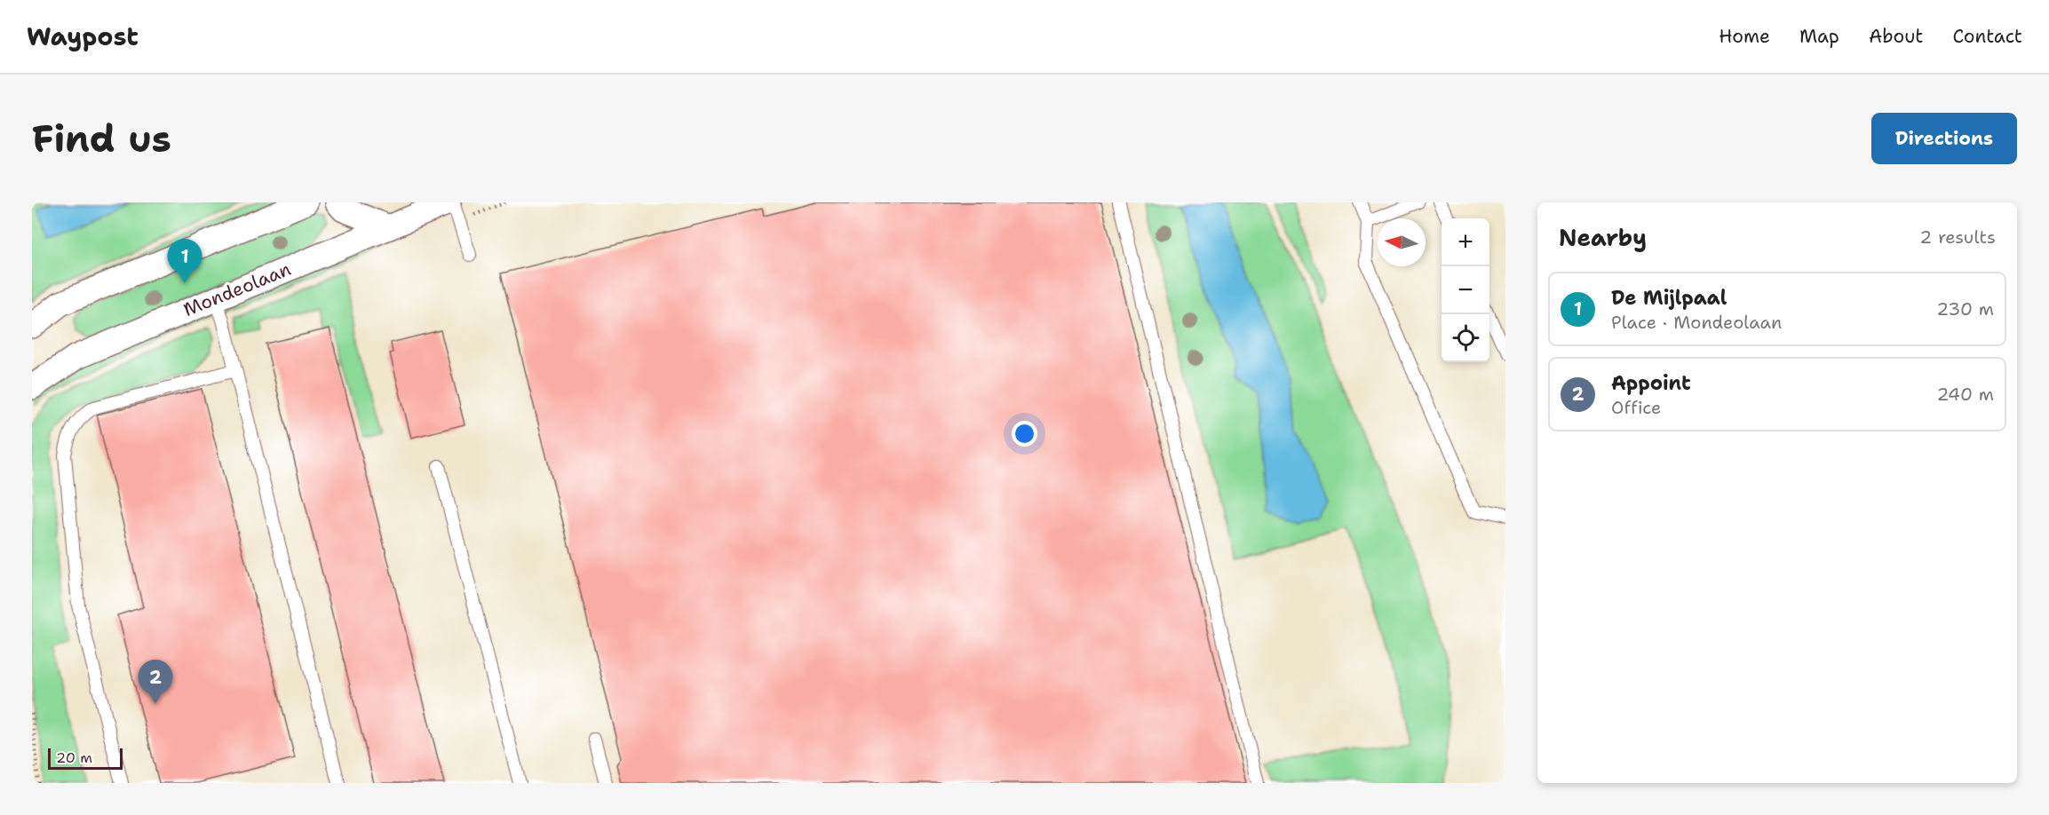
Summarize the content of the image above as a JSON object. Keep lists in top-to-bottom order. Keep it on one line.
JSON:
{"streets":{"street":["Mondeolaan"]},"scale_bar":"20 m","north":"left","page":{"header":"Waypost","nav":["Home","Map","About","Contact"],"buttons":"Directions","title":"Find us","heading":["Nearby","2 results"],"map_buttons":["+","−"],"pins":["1","2"],"list":[{"mark":"1","name":"De Mijlpaal","note":"Place · Mondeolaan","value":"230 m"},{"mark":"2","name":"Appoint","note":"Office","value":"240 m"}],"scale":"20 m"}}
